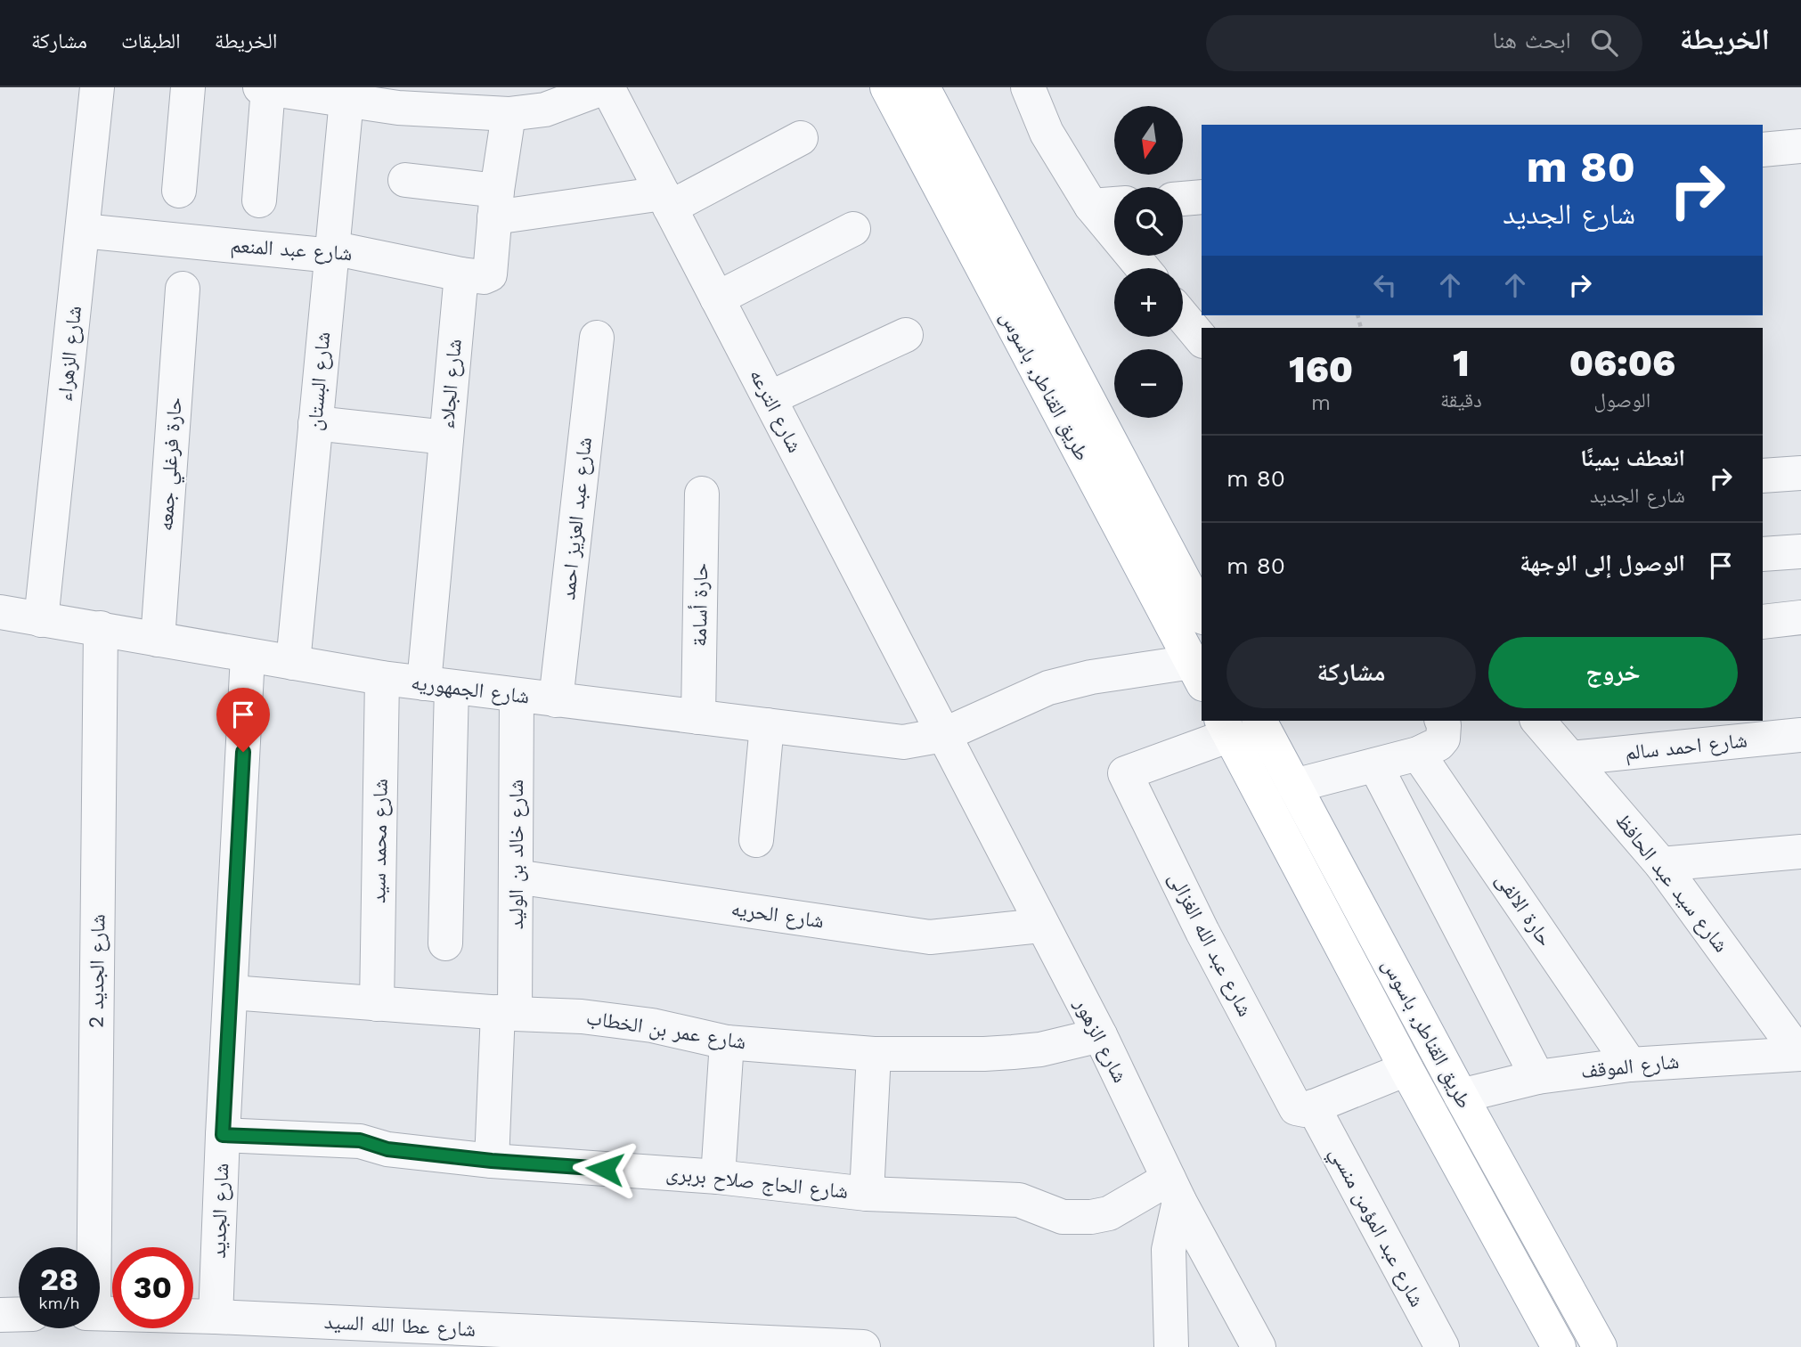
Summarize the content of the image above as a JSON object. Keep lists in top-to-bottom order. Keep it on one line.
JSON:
{"streets":{"main road":["طريق القناطر, باسوس"],"street":["شارع عبد المنعم","شارع الزهراء","شارع البستان","شارع الجلاء","شارع الترعه","حارة فرغلي جمعه","شارع عبد العزيز احمد","حارة أسامة","شارع الجمهوريه","شارع احمد سالم","شارع محمد سيد","شارع خالد بن الوليد","شارع سيد عبد الحافظ","حارة الالفى","شارع الحريه","شارع عبد الله الغزالى","شارع الجديد 2","شارع عمر بن الخطاب","شارع الزهور","شارع الموقف","شارع الحاج صلاح بربرى","شارع الجديد","شارع عبد المؤمن منسي","شارع عطا الله السيد"]},"crossings":[["شارع عبد المنعم","شارع الزهراء"],["شارع عبد المنعم","شارع البستان"],["شارع عبد المنعم","شارع الجلاء"],["شارع الزهراء","شارع الجمهوريه"],["شارع البستان","شارع الجمهوريه"],["شارع الجلاء","شارع الجمهوريه"],["طريق القناطر, باسوس","شارع الجمهوريه"],["طريق القناطر, باسوس","شارع عبد الله الغزالى"],["طريق القناطر, باسوس","شارع الموقف"],["شارع الترعه","شارع الجمهوريه"],["شارع الترعه","شارع الزهور"],["حارة فرغلي جمعه","شارع الجمهوريه"],["شارع عبد العزيز احمد","شارع الجمهوريه"],["حارة أسامة","شارع الجمهوريه"],["شارع الجمهوريه","شارع محمد سيد"],["شارع الجمهوريه","شارع خالد بن الوليد"],["شارع الجمهوريه","شارع الجديد 2"],["شارع الجمهوريه","شارع الزهور"],["شارع الجمهوريه","شارع الجديد"],["شارع احمد سالم","شارع سيد عبد الحافظ"],["شارع محمد سيد","شارع عمر بن الخطاب"],["شارع خالد بن الوليد","شارع الحريه"],["شارع خالد بن الوليد","شارع عمر بن الخطاب"],["شارع خالد بن الوليد","شارع الحاج صلاح بربرى"],["شارع سيد عبد الحافظ","شارع الموقف"],["حارة الالفى","شارع الموقف"],["شارع الحريه","شارع الزهور"],["شارع عبد الله الغزالى","شارع عبد المؤمن منسي"],["شارع عمر بن الخطاب","شارع الزهور"],["شارع عمر بن الخطاب","شارع الجديد"],["شارع الزهور","شارع الحاج صلاح بربرى"],["شارع الحاج صلاح بربرى","شارع الجديد"],["شارع الجديد","شارع عطا الله السيد"]],"north":"bottom","page":{"header":"الخريطة","search":"ابحث هنا","nav":["الخريطة","الطبقات","مشاركة"],"map_buttons":["+","−"],"turn":["80 m","شارع الجديد"],"eta":["06:06","الوصول","1","دقيقة","160","m"],"list":[{"name":"انعطف يمينًا","note":"شارع الجديد","value":"80 m"},{"name":"الوصول إلى الوجهة","value":"80 m"}],"buttons":["خروج","مشاركة"],"speed":"28 km/h","limit":"30"}}
